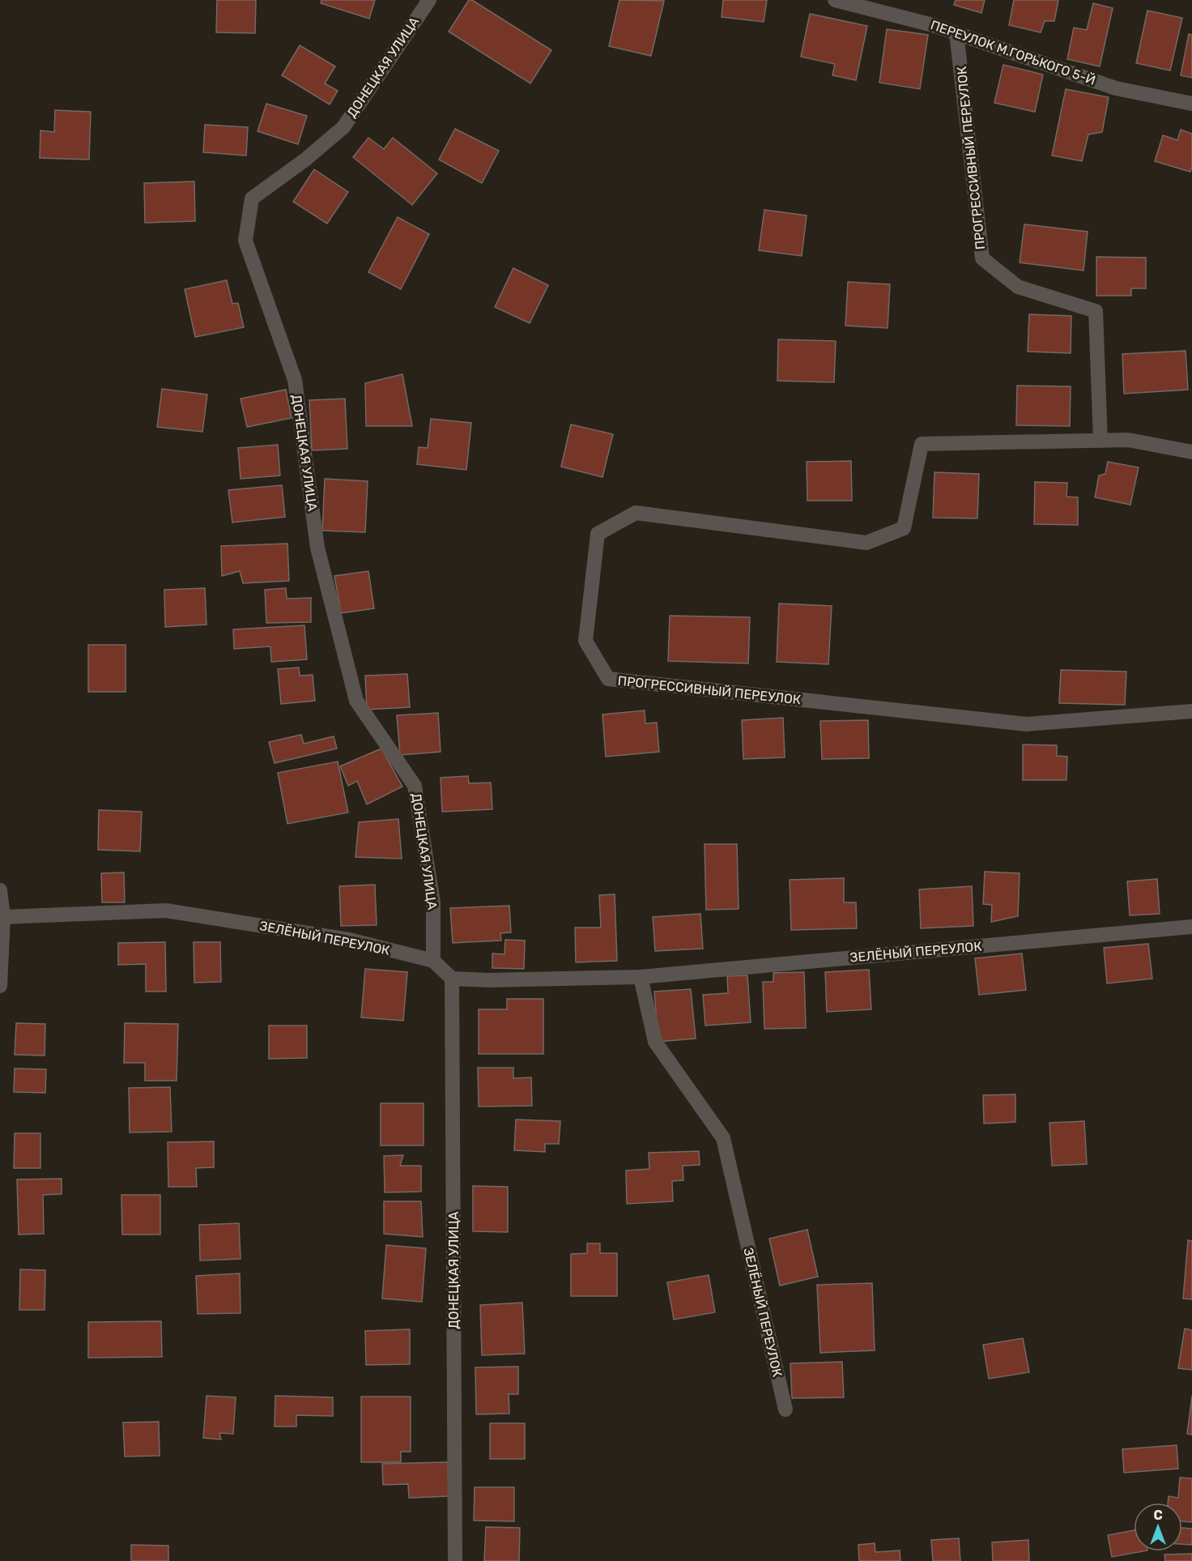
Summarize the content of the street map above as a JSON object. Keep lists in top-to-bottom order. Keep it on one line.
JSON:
{"streets":{"street":["ПЕРЕУЛОК М.ГОРЬКОГО 5-Й","ДОНЕЦКАЯ УЛИЦА","ПРОГРЕССИВНЫЙ ПЕРЕУЛОК","ЗЕЛЁНЫЙ ПЕРЕУЛОК"]},"crossings":[["ПЕРЕУЛОК М.ГОРЬКОГО 5-Й","ПРОГРЕССИВНЫЙ ПЕРЕУЛОК"],["ДОНЕЦКАЯ УЛИЦА","ЗЕЛЁНЫЙ ПЕРЕУЛОК"]],"north":"top"}
